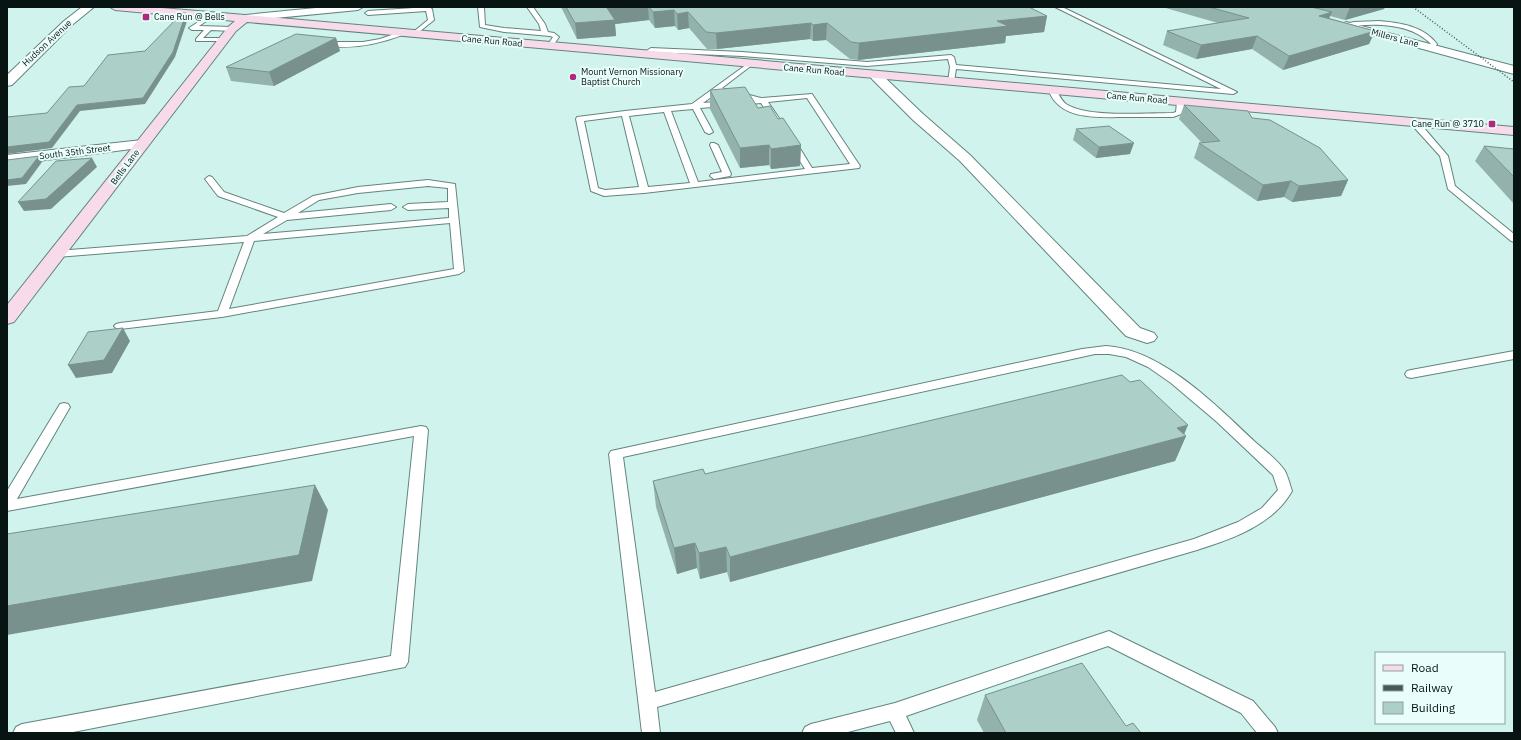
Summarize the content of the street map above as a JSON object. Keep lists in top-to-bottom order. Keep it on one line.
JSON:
{"streets":{"main road":["Cane Run Road","Bells Lane"],"street":["Millers Lane","Hudson Avenue","South 35th Street"]},"crossings":[["Cane Run Road","Bells Lane"],["South 35th Street","Bells Lane"]],"places":{"transit":["Cane Run @ Bells","Cane Run @ 3710"],"other":["Mount Vernon Missionary Baptist Church"]},"legend":["Road","Railway","Building"]}
